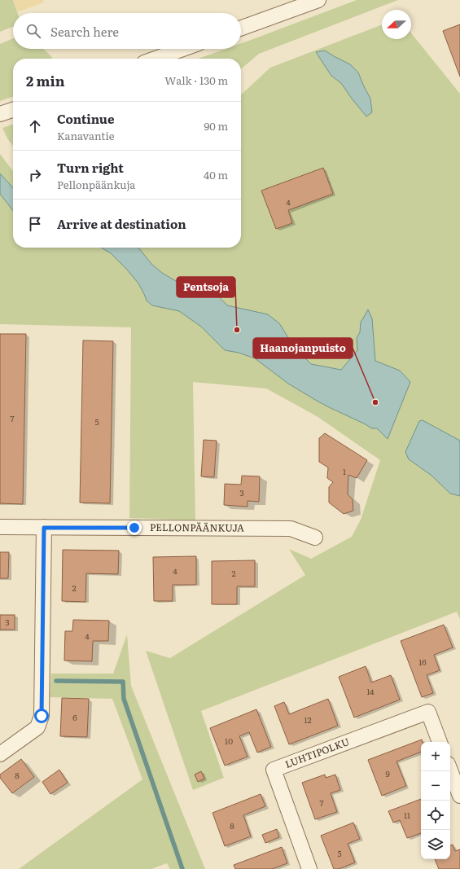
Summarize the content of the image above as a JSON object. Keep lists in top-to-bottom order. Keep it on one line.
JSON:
{"streets":{"street":["PELLONPÄÄNKUJA","LUHTIPOLKU"]},"places":["Pentsoja","Haanojanpuisto"],"house_numbers":["4","7","5","1","3","4","2","2","3","4","16","14","6","12","10","9","8","7","11","8","5"],"north":"left","page":{"search":"Search here","heading":["2 min","Walk · 130 m"],"list":[["Continue","Kanavantie","90 m"],["Turn right","Pellonpäänkuja","40 m"],"Arrive at destination"],"map_buttons":["+","−"]}}
